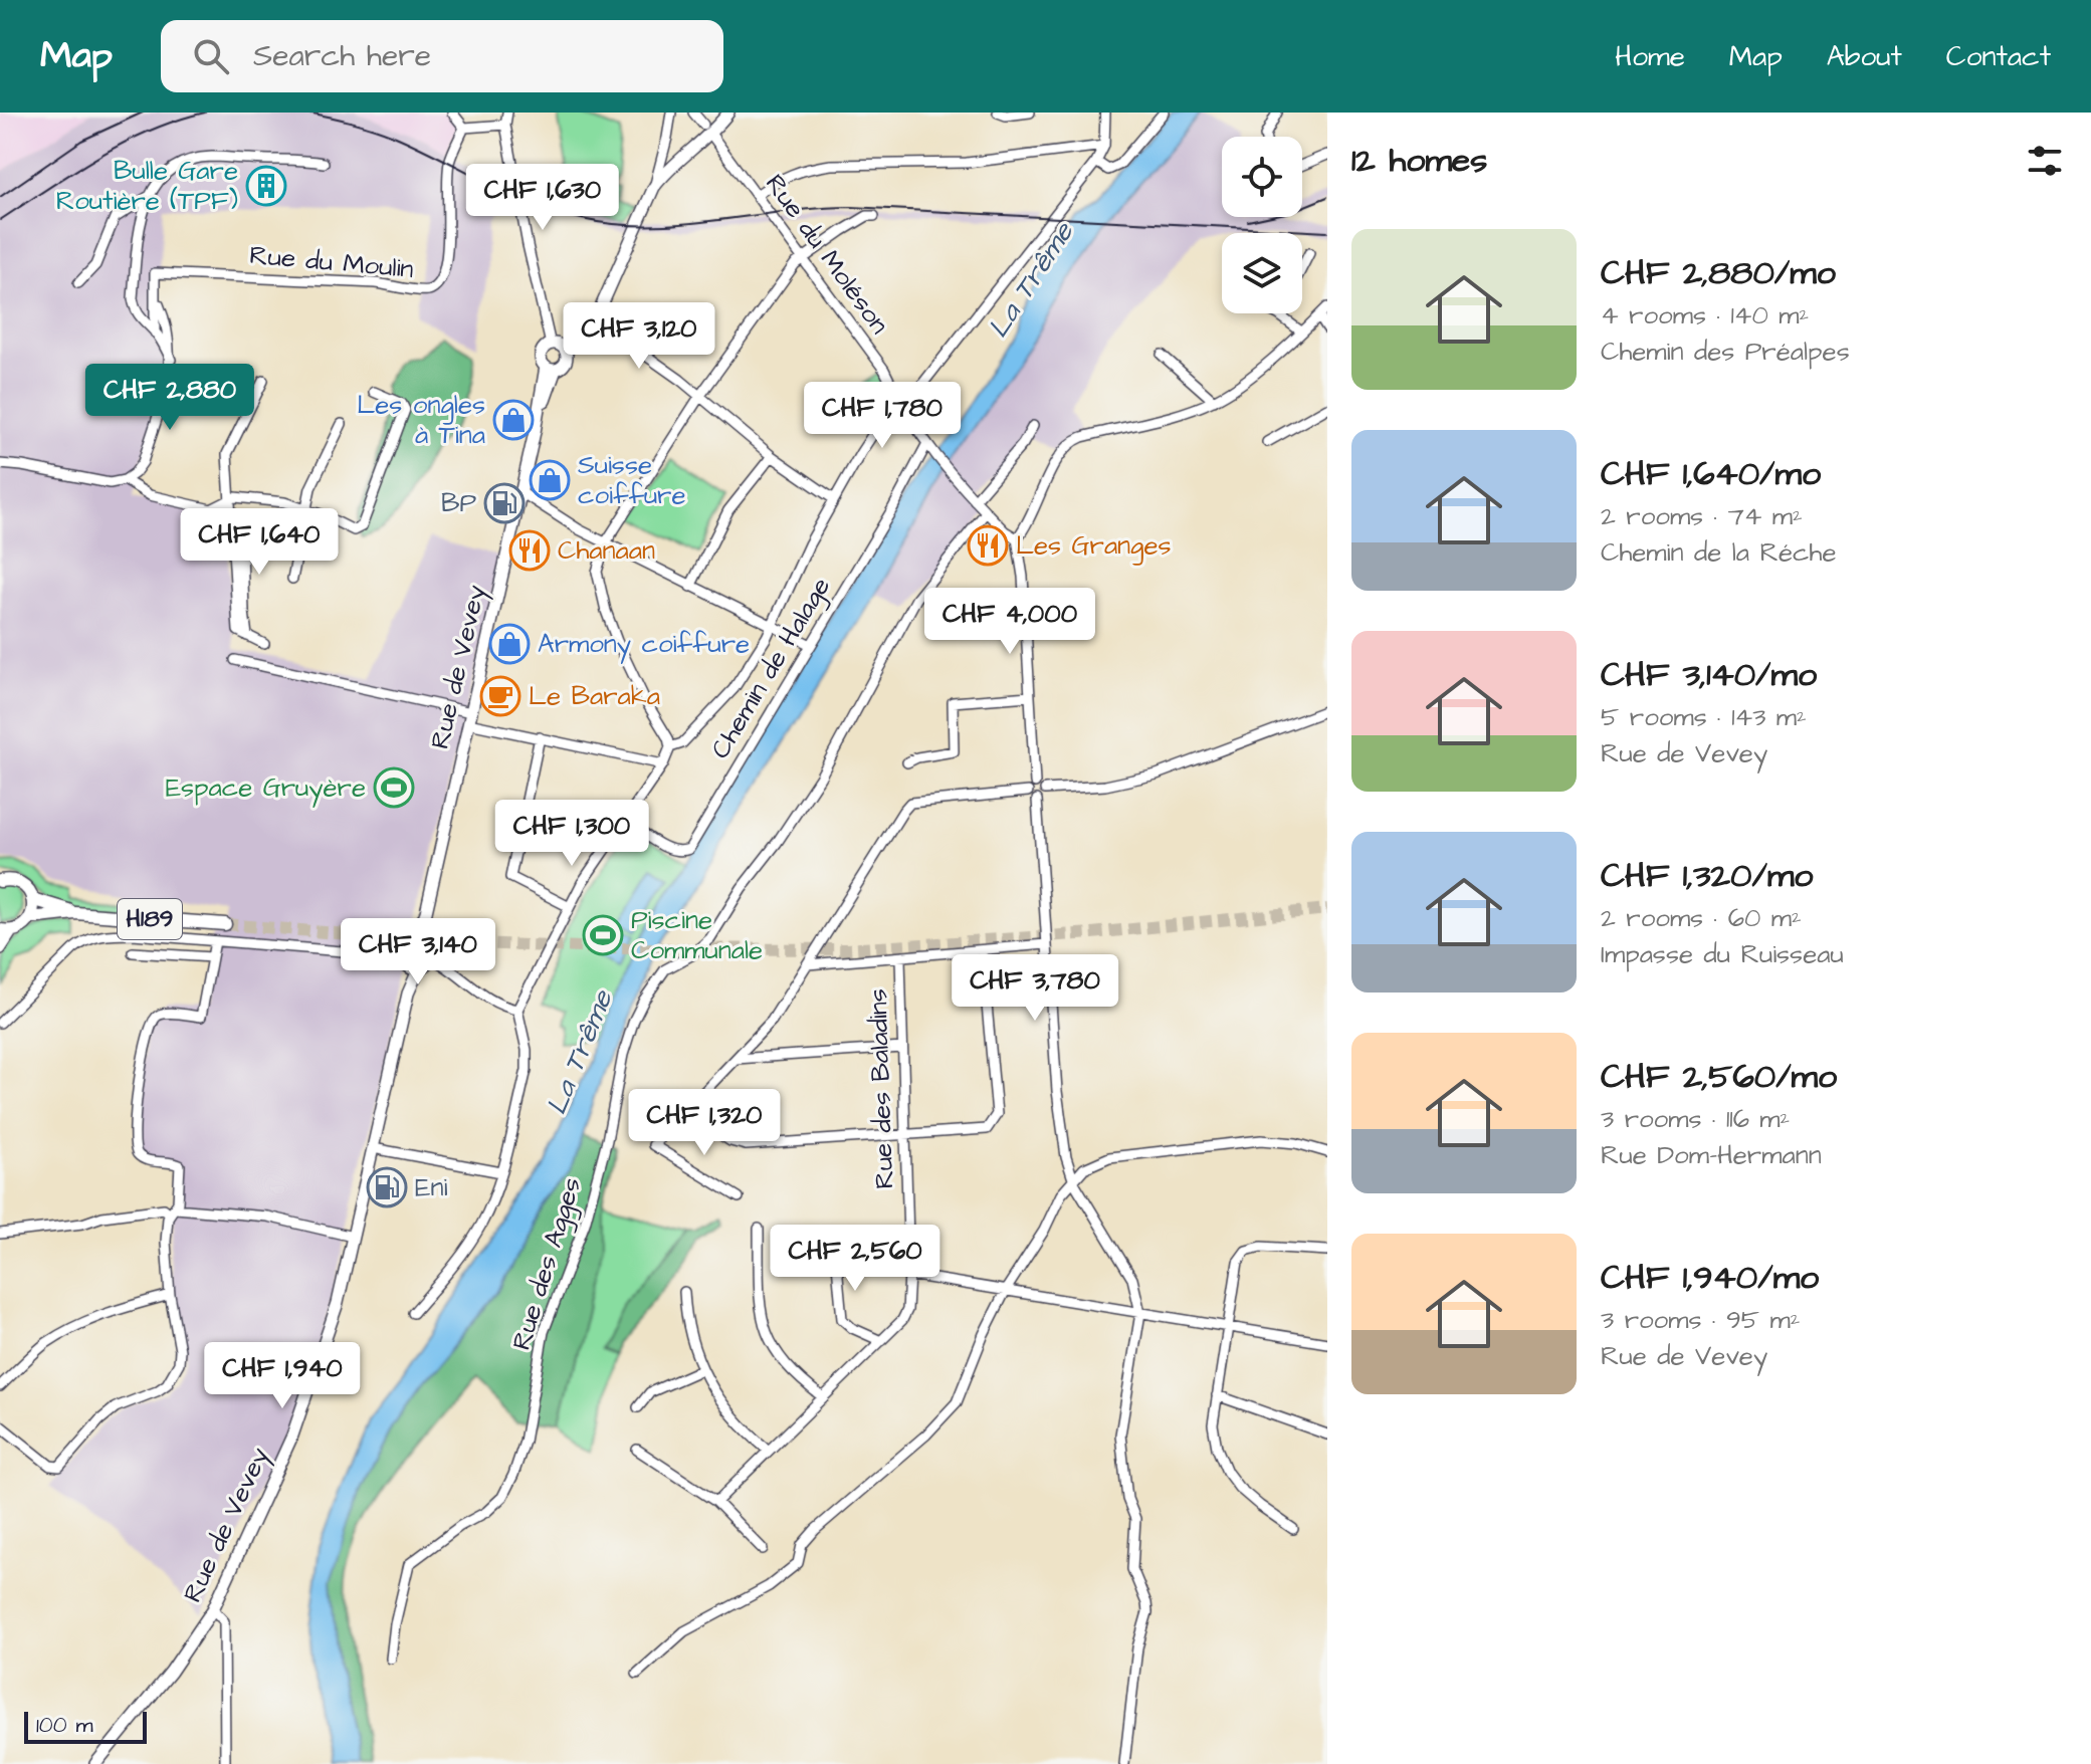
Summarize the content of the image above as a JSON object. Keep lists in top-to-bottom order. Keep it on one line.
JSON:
{"streets":{"highway":["H189"],"main road":["Rue de Vevey"],"street":["Rue du Moléson","Rue du Moulin","Chemin de Halage","Rue des Baladins","Rue des Agges"]},"crossings":[["Rue du Moléson","Chemin de Halage"],["Rue du Moléson","Rue des Agges"]],"water":["La Trême"],"places":{"building":["Bulle Gare Routière (TPF)"],"shop":["Les ongles à Tina","Suisse coiffure","Armony coiffure"],"fuel station":["BP","Eni"],"restaurant":["Les Granges","Chanaan"],"cafe":["Le Baraka"],"sports":["Espace Gruyère","Piscine Communale"]},"scale_bar":"100 m","page":{"header":"Map","search":"Search here","nav":["Home","Map","About","Contact"],"heading":"12 homes","price":["CHF 1,630","CHF 3,120","CHF 2,880","CHF 1,780","CHF 1,640","CHF 4,000","CHF 1,300","CHF 3,140","CHF 3,780","CHF 1,320","CHF 2,560","CHF 1,940"],"list":[{"name":"CHF 2,880/mo","note":"4 rooms · 140 m² · Chemin des Préalpes"},{"name":"CHF 1,640/mo","note":"2 rooms · 74 m² · Chemin de la Réche"},{"name":"CHF 3,140/mo","note":"5 rooms · 143 m² · Rue de Vevey"},{"name":"CHF 1,320/mo","note":"2 rooms · 60 m² · Impasse du Ruisseau"},{"name":"CHF 2,560/mo","note":"3 rooms · 116 m² · Rue Dom-Hermann"},{"name":"CHF 1,940/mo","note":"3 rooms · 95 m² · Rue de Vevey"}],"scale":"100 m"}}
